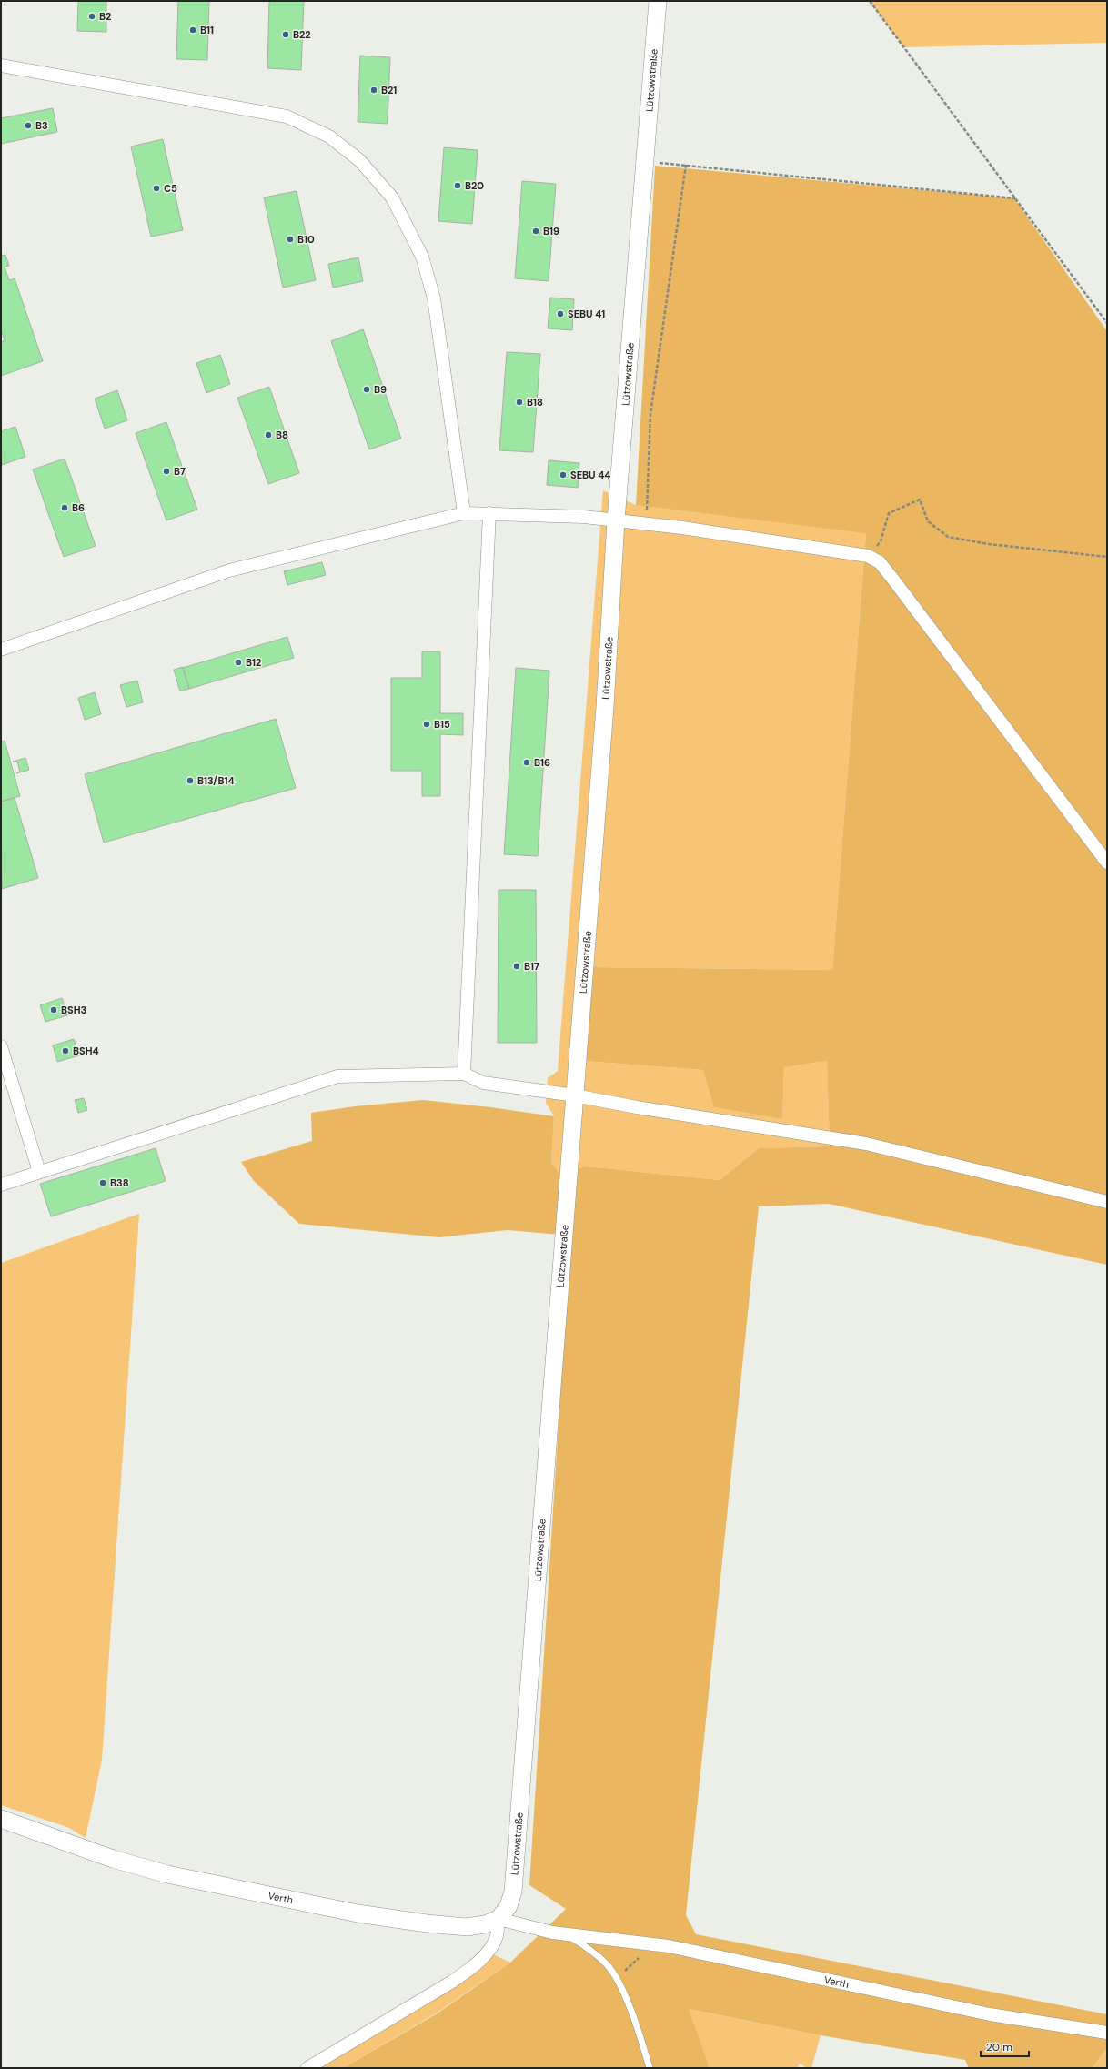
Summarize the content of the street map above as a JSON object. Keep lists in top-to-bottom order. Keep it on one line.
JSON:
{"streets":{"street":["Lützowstraße","Verth"]},"crossings":[["Lützowstraße","Verth"]],"places":["B2","B11","B22","B21","B3","B20","C5","B19","B10","SEBU 41","B9","B18","B8","B7","SEBU 44","B6","B12","B15","B16","B13/B14","B17","BSH3","BSH4","B38"],"scale_bar":"20 m"}
